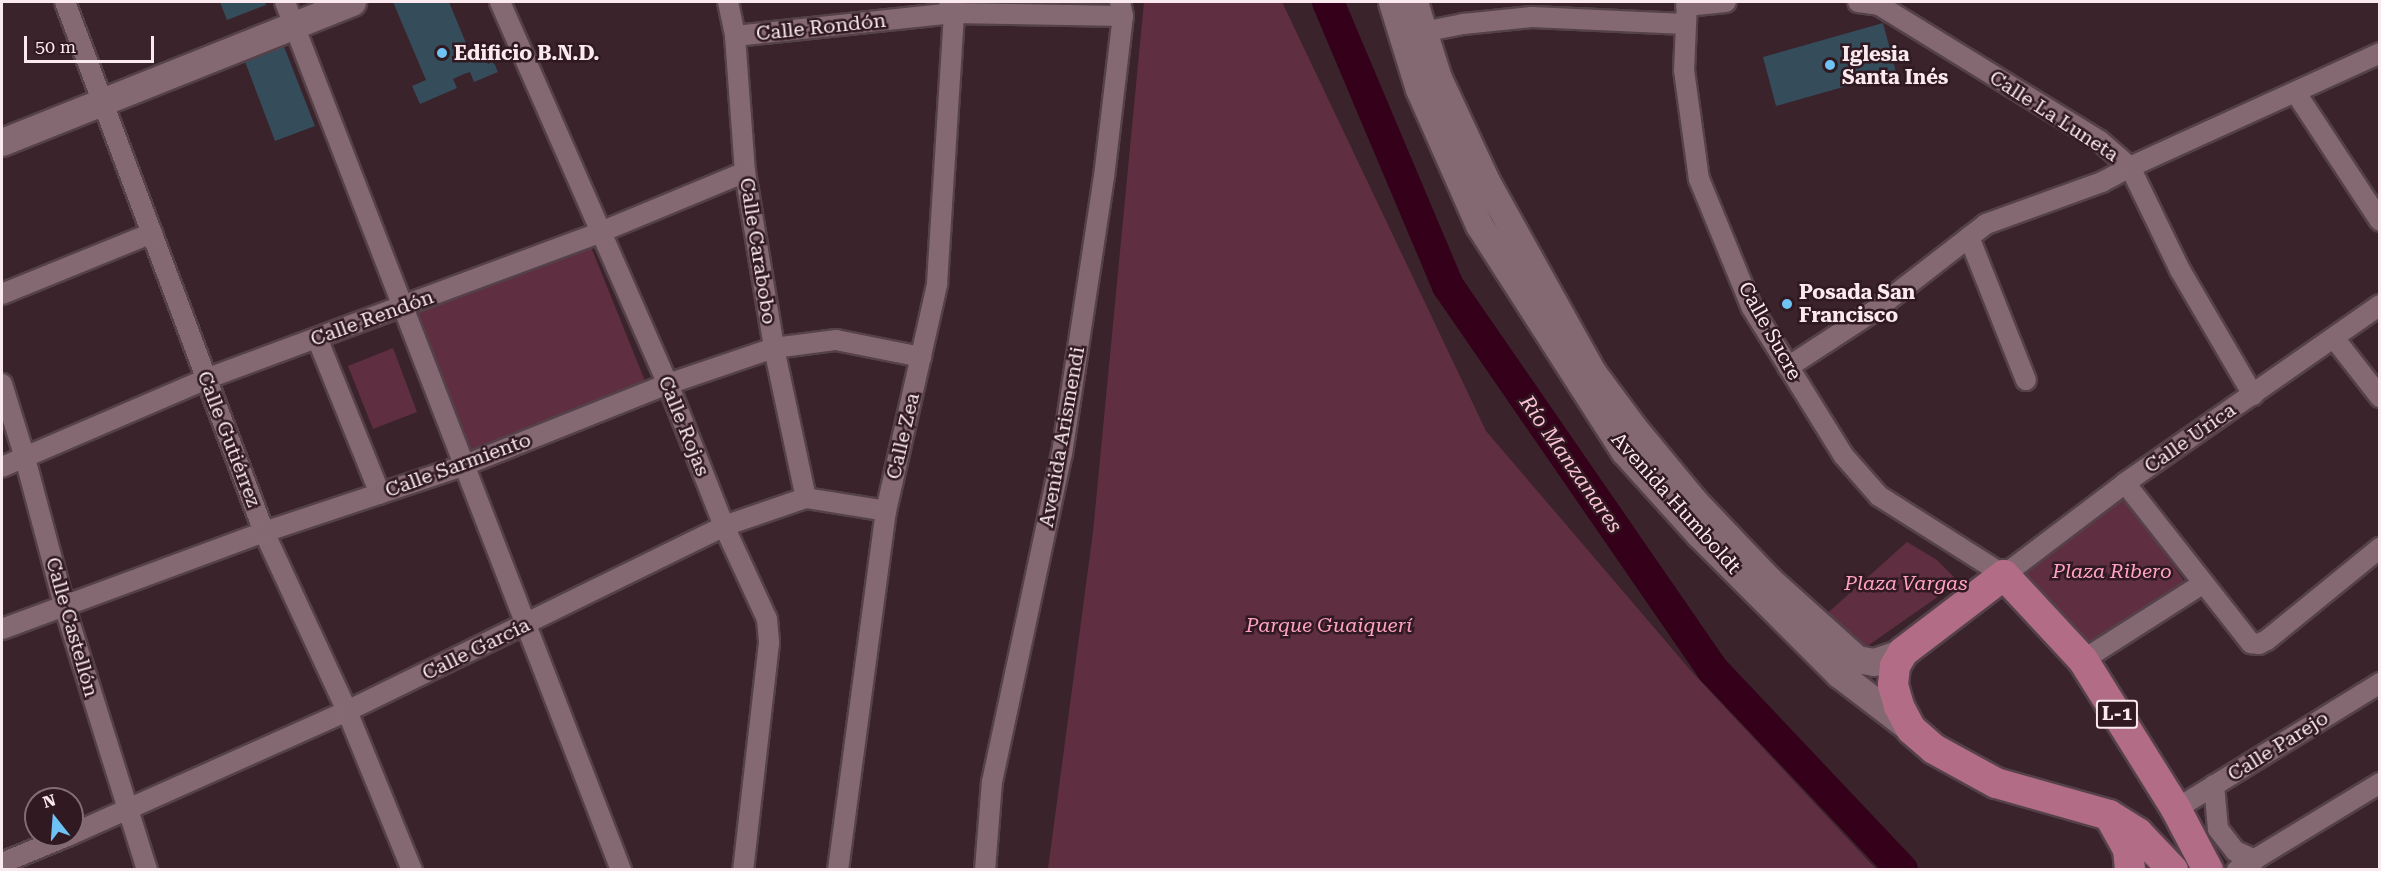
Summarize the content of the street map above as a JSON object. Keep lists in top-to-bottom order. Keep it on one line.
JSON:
{"streets":{"main road":["Avenida Humboldt","L-1"],"street":["Calle Rondón","Calle La Luneta","Calle Carabobo","Calle Rendón","Calle Sucre","Calle Rojas","Calle Zea","Avenida Arismendi","Calle Urica","Calle Gutiérrez","Calle Sarmiento","Calle Castellón","Calle García","Calle Parejo"]},"crossings":[["Calle Rondón","Calle Carabobo"],["Calle Rondón","Calle Zea"],["Calle Rondón","Avenida Arismendi"],["Calle La Luneta","Calle Urica"],["Calle Carabobo","Calle Rendón"],["Calle Carabobo","Calle Sarmiento"],["Calle Carabobo","Calle García"],["Calle Rendón","Calle Rojas"],["Calle Rendón","Calle Gutiérrez"],["Calle Rendón","Calle Castellón"],["Calle Sucre","Calle Urica"],["Calle Sucre","L-1"],["Calle Rojas","Calle Sarmiento"],["Calle Rojas","Calle García"],["Calle Zea","Calle Sarmiento"],["Calle Zea","Calle García"],["Calle Urica","L-1"],["Calle Gutiérrez","Calle Sarmiento"],["Calle Gutiérrez","Calle García"],["Calle Sarmiento","Calle Castellón"],["Calle Castellón","Calle García"],["L-1","Calle Parejo"]],"water":["Río Manzanares"],"parks":["Plaza Ribero","Plaza Vargas","Parque Guaiquerí"],"places":["Edificio B.N.D.","Iglesia Santa Inés","Posada San Francisco"],"scale_bar":"50 m","north":"top"}
